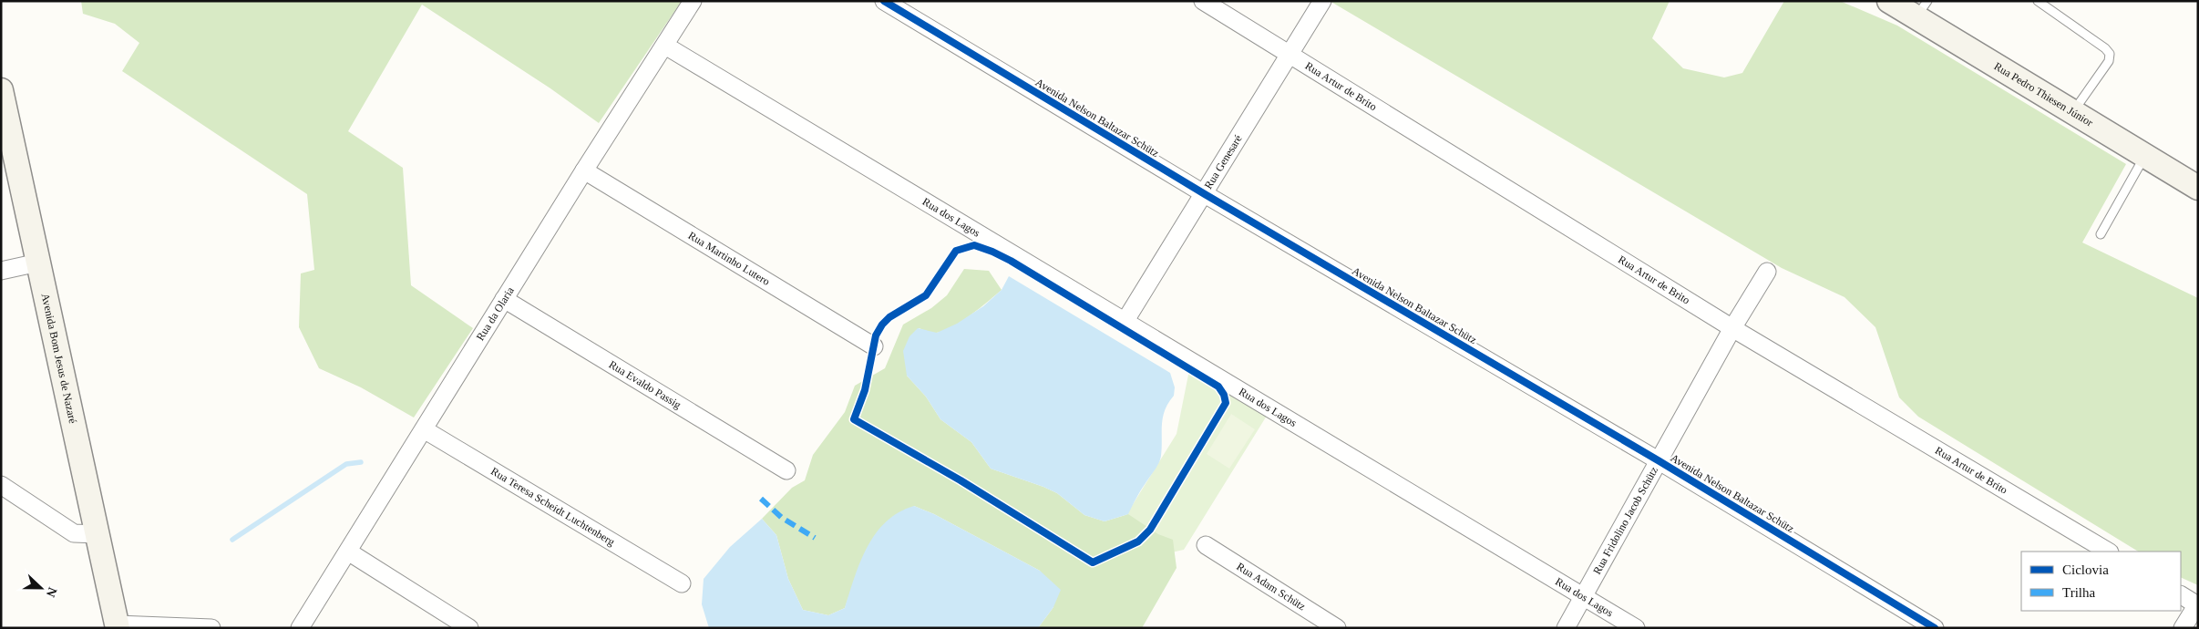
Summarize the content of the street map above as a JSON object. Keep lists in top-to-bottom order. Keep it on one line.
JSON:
{"streets":{"main road":["Rua Pedro Thiesen Júnior","Avenida Bom Jesus de Nazaré"],"street":["Rua Artur de Brito","Avenida Nelson Baltazar Schütz","Rua Genesaré","Rua dos Lagos","Rua Martinho Lutero","Rua da Olaria","Rua Evaldo Passig","Rua Teresa Scheidt Luchtenberg","Rua Fridolino Jacob Schütz","Rua Adam Schütz"]},"crossings":[["Rua Artur de Brito","Rua Genesaré"],["Rua Artur de Brito","Rua Fridolino Jacob Schütz"],["Avenida Nelson Baltazar Schütz","Rua Genesaré"],["Avenida Nelson Baltazar Schütz","Rua Fridolino Jacob Schütz"],["Rua Genesaré","Rua dos Lagos"],["Rua dos Lagos","Rua da Olaria"],["Rua dos Lagos","Rua Fridolino Jacob Schütz"],["Rua Martinho Lutero","Rua da Olaria"],["Rua da Olaria","Rua Evaldo Passig"],["Rua da Olaria","Rua Teresa Scheidt Luchtenberg"]],"legend":["Ciclovia","Trilha"],"north":"right"}
